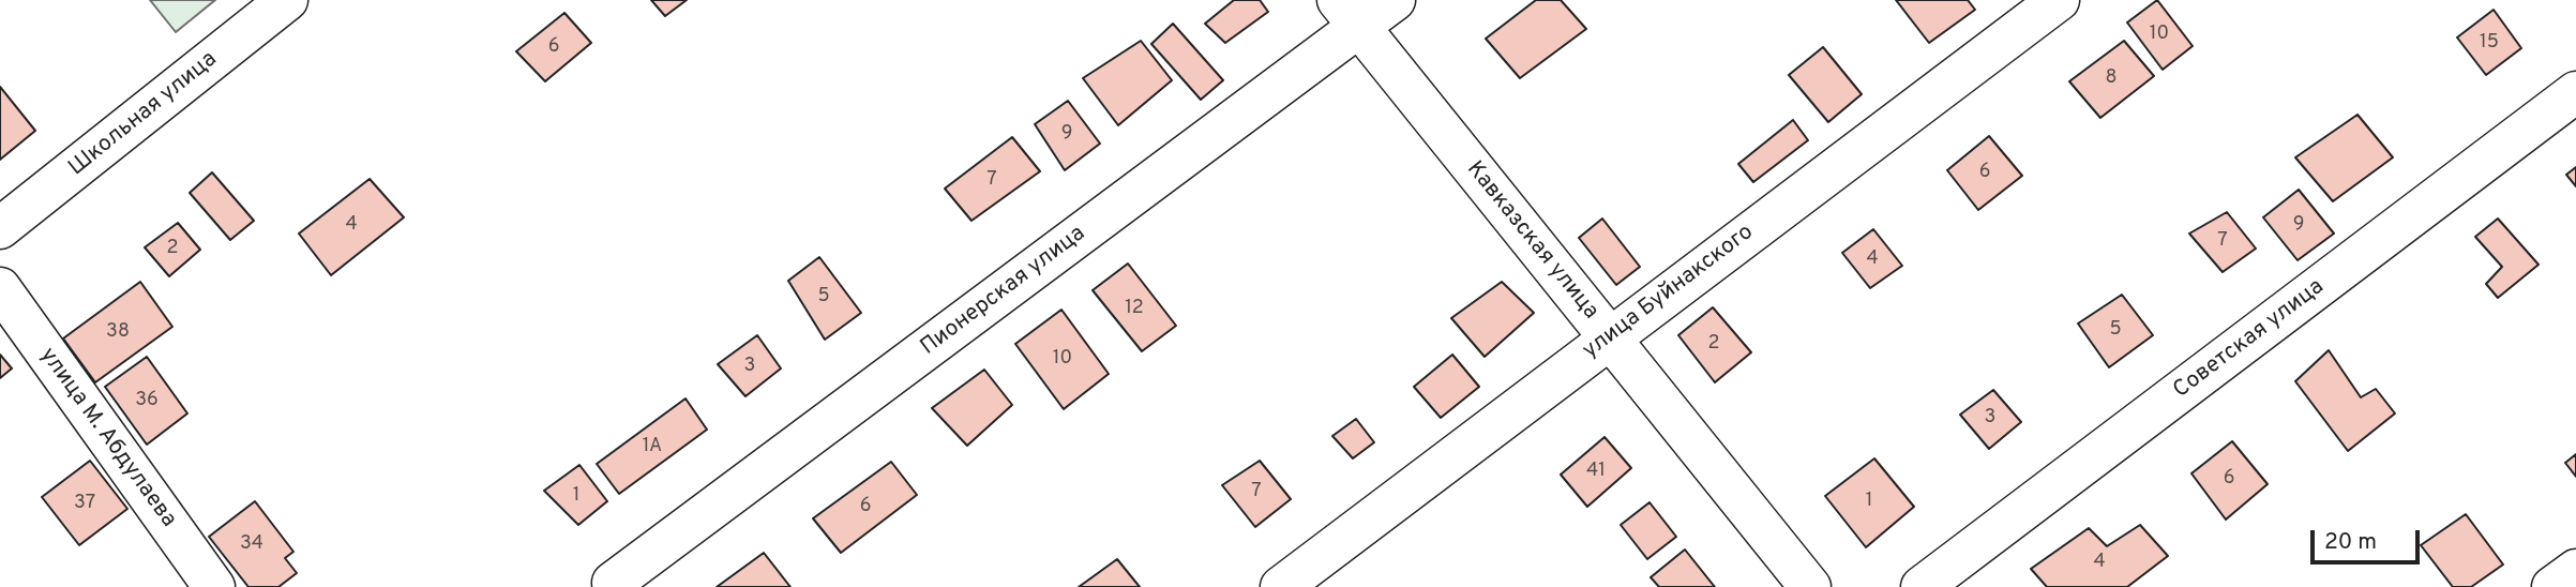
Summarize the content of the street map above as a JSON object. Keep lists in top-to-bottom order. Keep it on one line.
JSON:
{"streets":{"street":["Школьная улица","Кавказская улица","Пионерская улица","улица Буйнакского","Советская улица","улица М. Абдулаева"]},"crossings":[["Кавказская улица","Пионерская улица"],["Кавказская улица","улица Буйнакского"]],"house_numbers":["10","15","6","8","9","6","7","4","9","7","2","4","5","12","5","38","2","10","3","36","3","1А","41","6","7","1","1","37","6","34","4"],"scale_bar":"20 m"}
